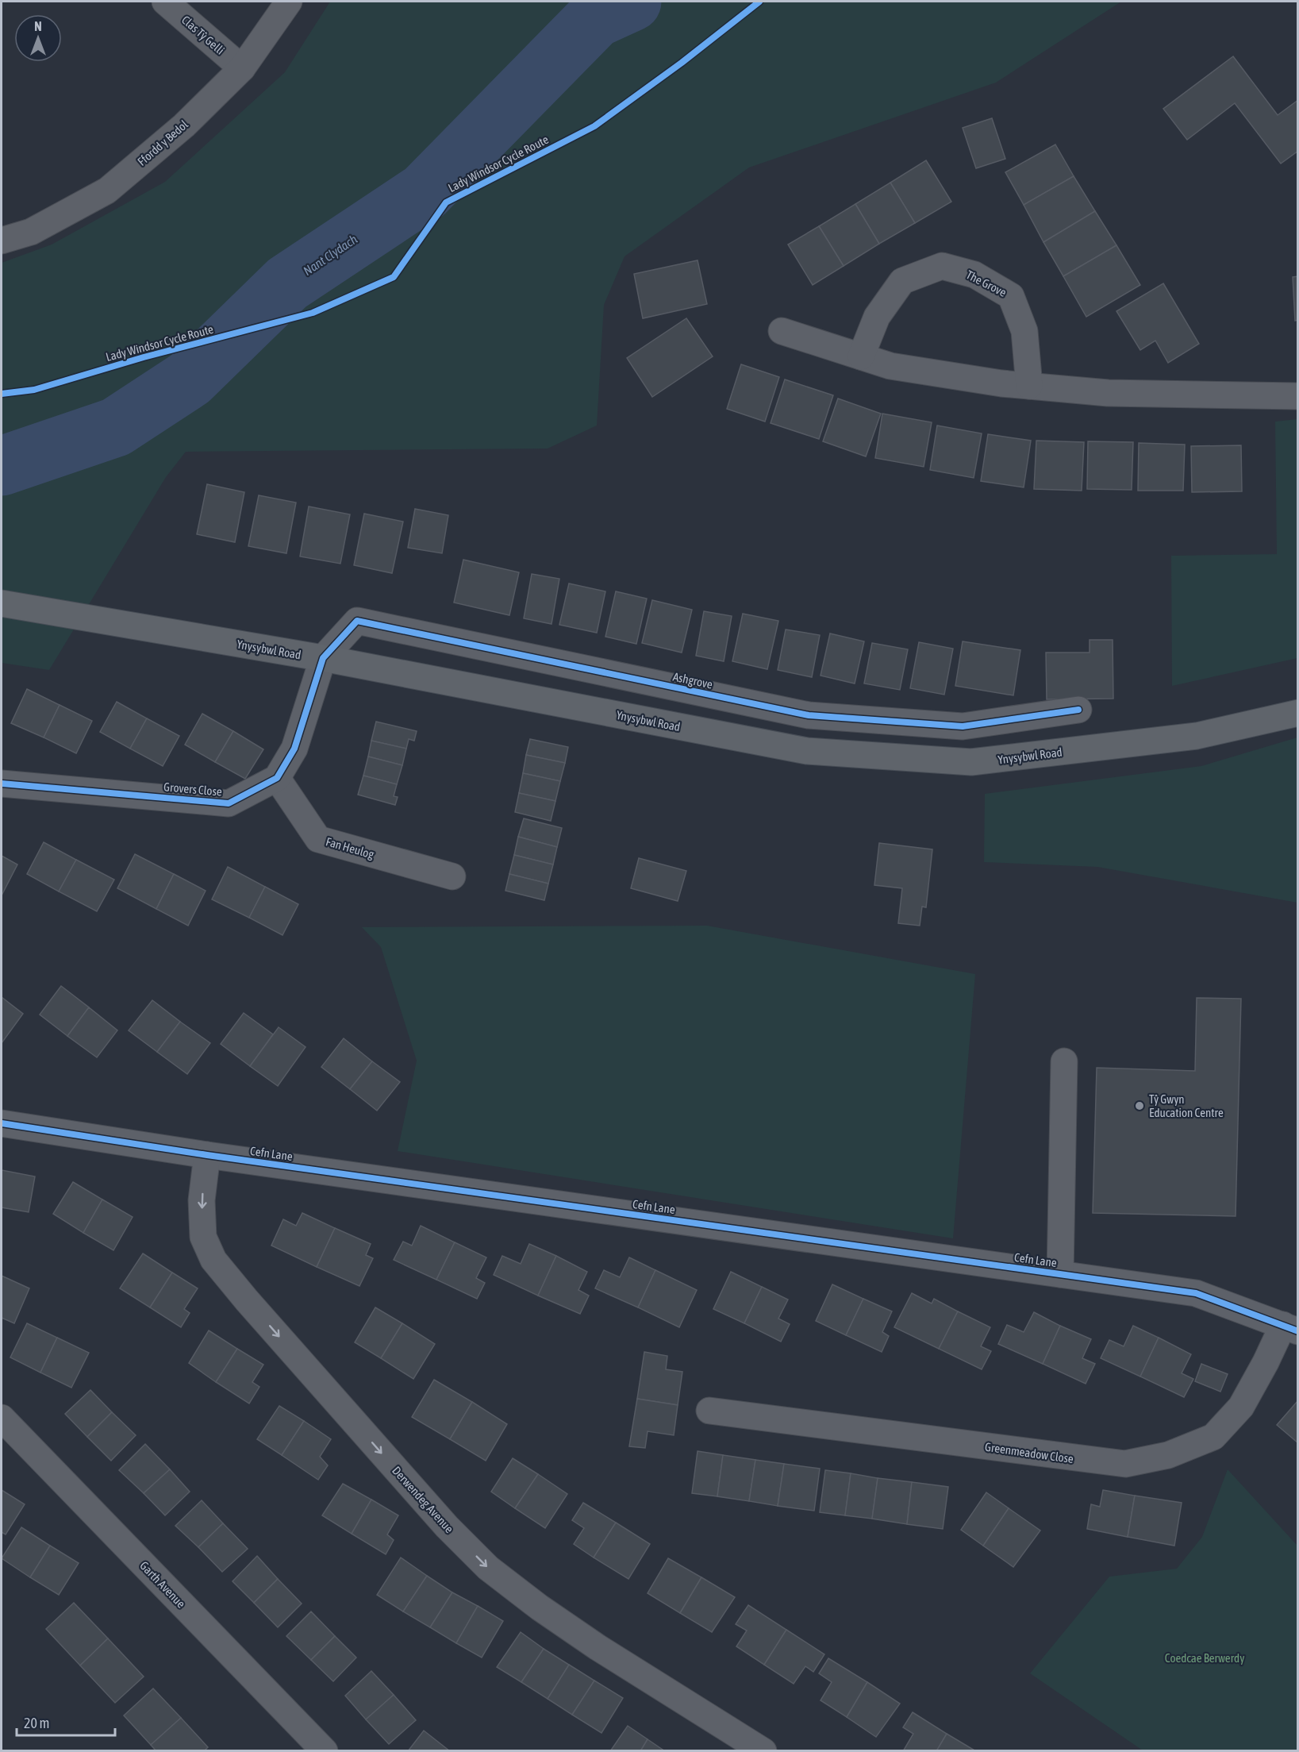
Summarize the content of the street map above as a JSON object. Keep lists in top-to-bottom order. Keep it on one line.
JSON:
{"streets":{"main road":["Ynysybwl Road"],"street":["Clas Tŷ Gelli","Ffordd y Bedol","The Grove","Ashgrove","Grovers Close","Fan Heulog","Cefn Lane","Greenmeadow Close","Derwendeg Avenue","Garth Avenue"],"cycle path":["Lady Windsor Cycle Route"]},"crossings":[["Clas Tŷ Gelli","Ffordd y Bedol"],["Ynysybwl Road","Ashgrove"],["Grovers Close","Fan Heulog"],["Cefn Lane","Greenmeadow Close"],["Cefn Lane","Derwendeg Avenue"]],"one_way":["Derwendeg Avenue"],"water":["Nant Clydach"],"parks":["Coedcae Berwerdy"],"places":["Tŷ Gwyn Education Centre"],"scale_bar":"20 m","north":"top"}
